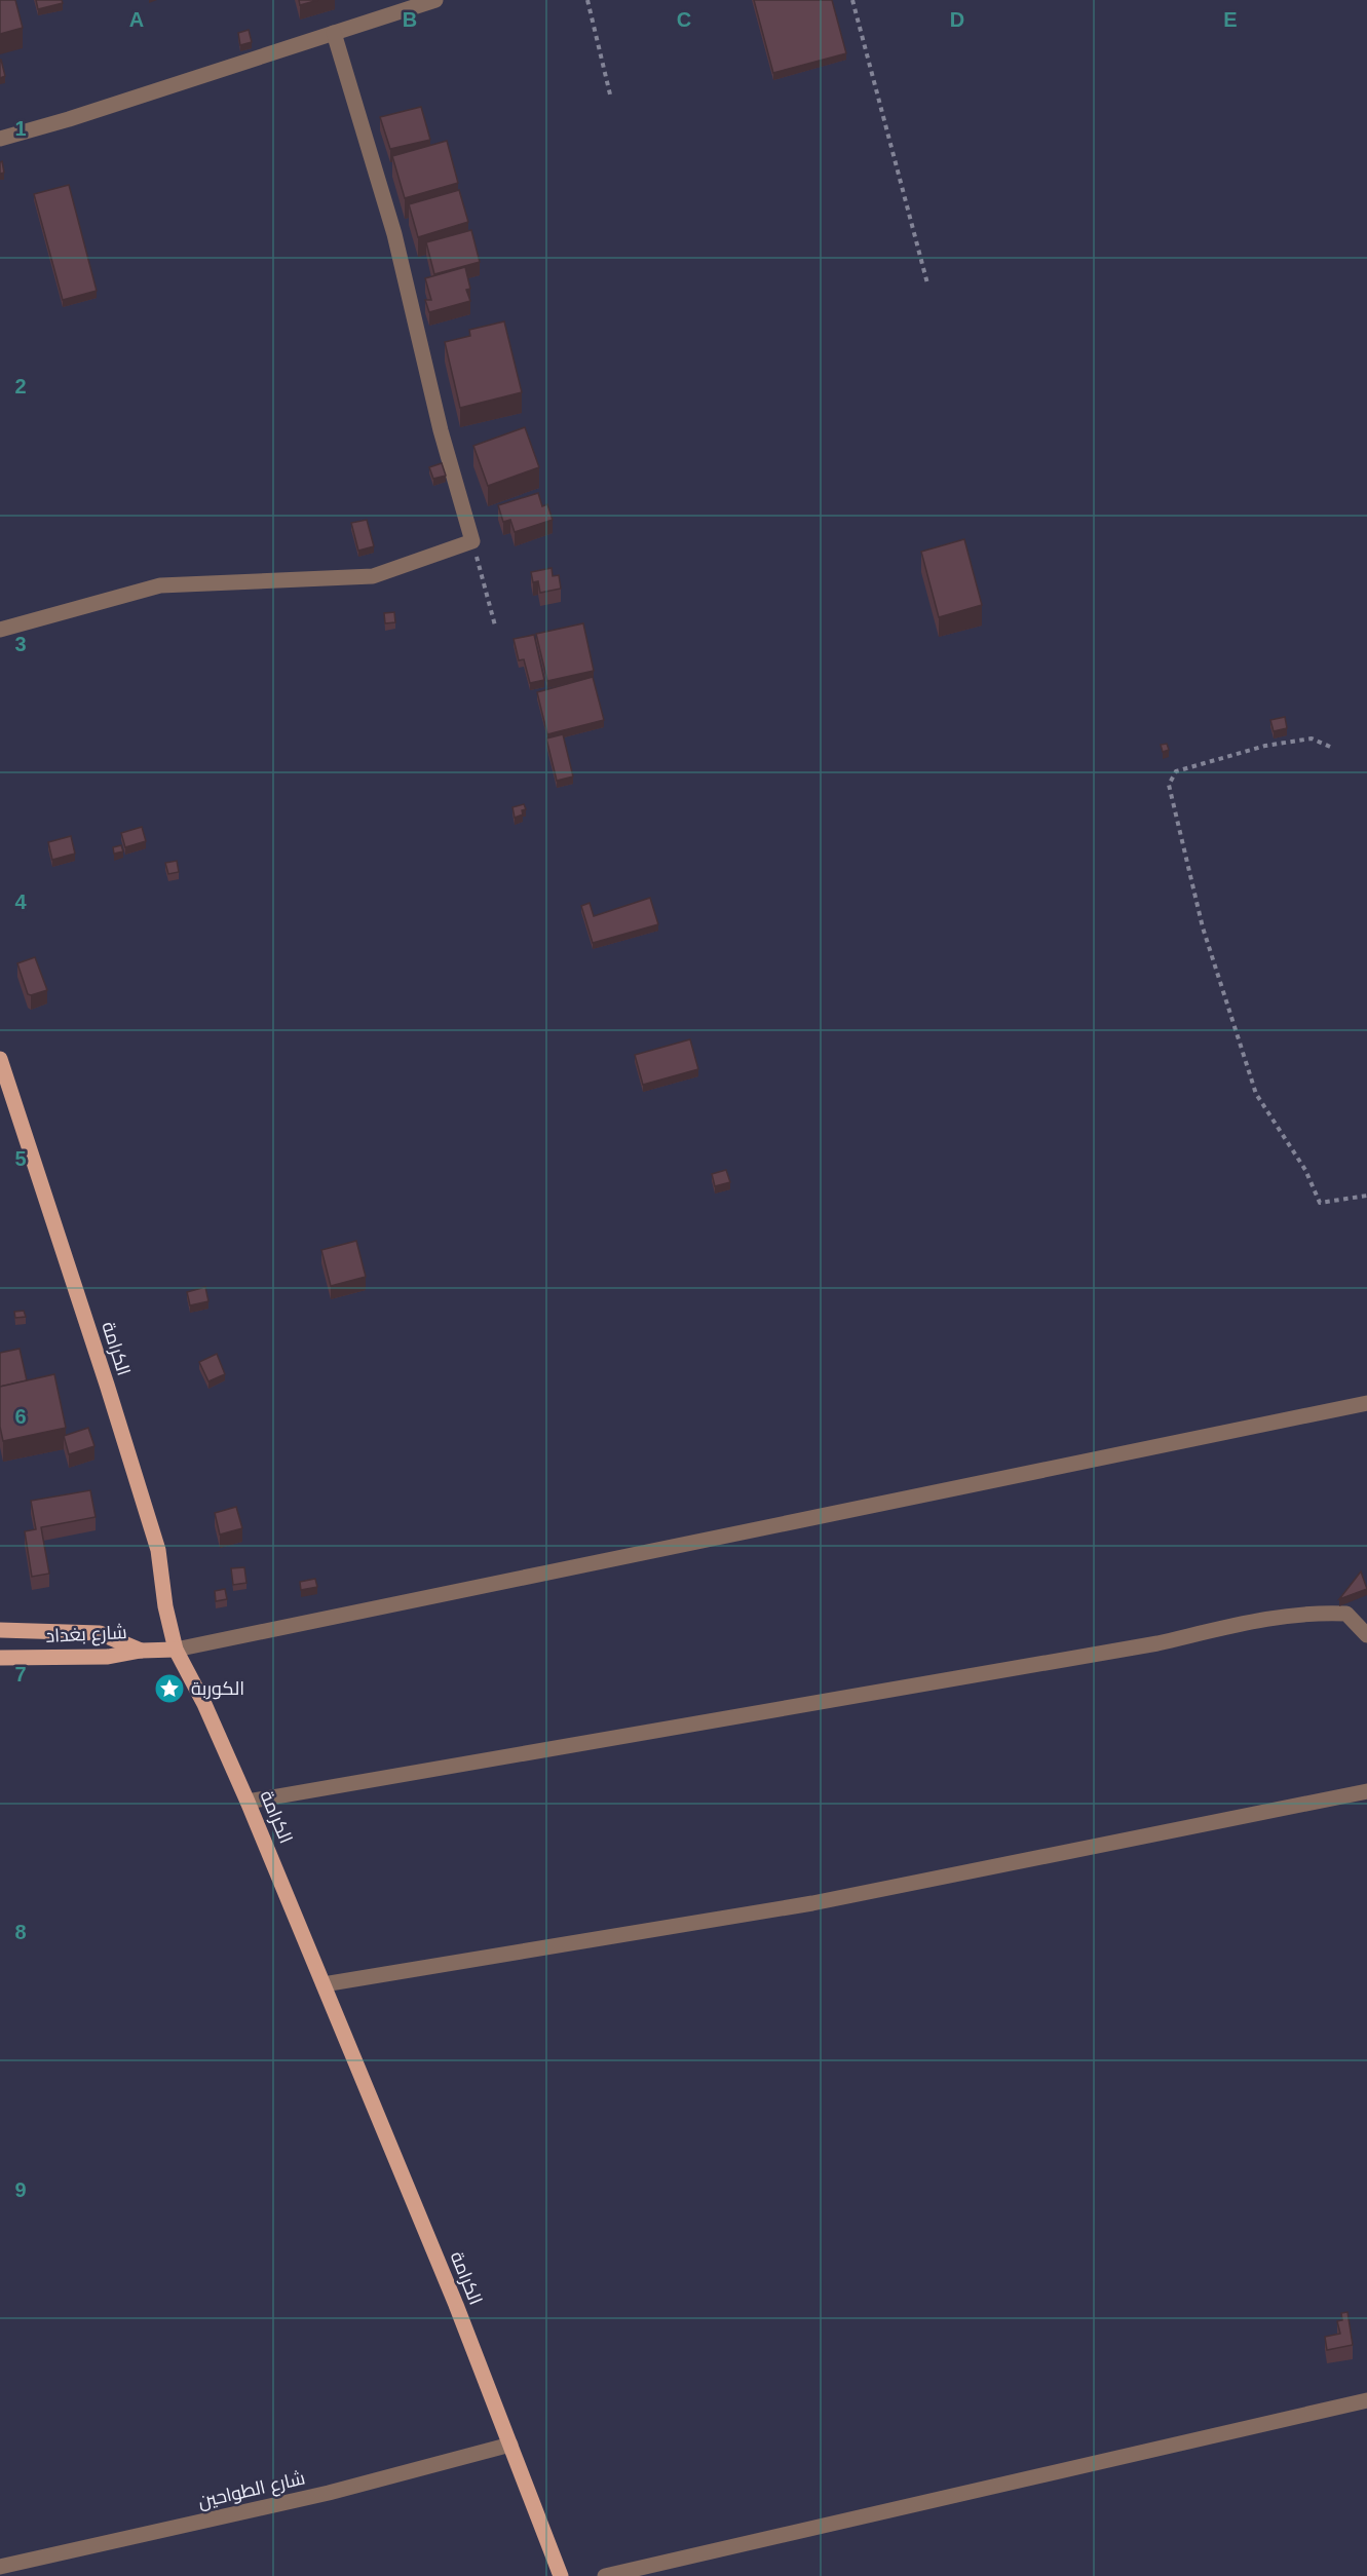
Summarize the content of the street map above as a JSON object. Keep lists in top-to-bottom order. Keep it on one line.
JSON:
{"streets":{"main road":["الكرامة","شارع بغداد"],"street":["شارع الطواحين"]},"crossings":[["الكرامة","شارع الطواحين"]],"places":{"place":["الكوربة"]},"grid":{"columns":["A","B","C","D","E"],"rows":["1","2","3","4","5","6","7","8","9"]}}
